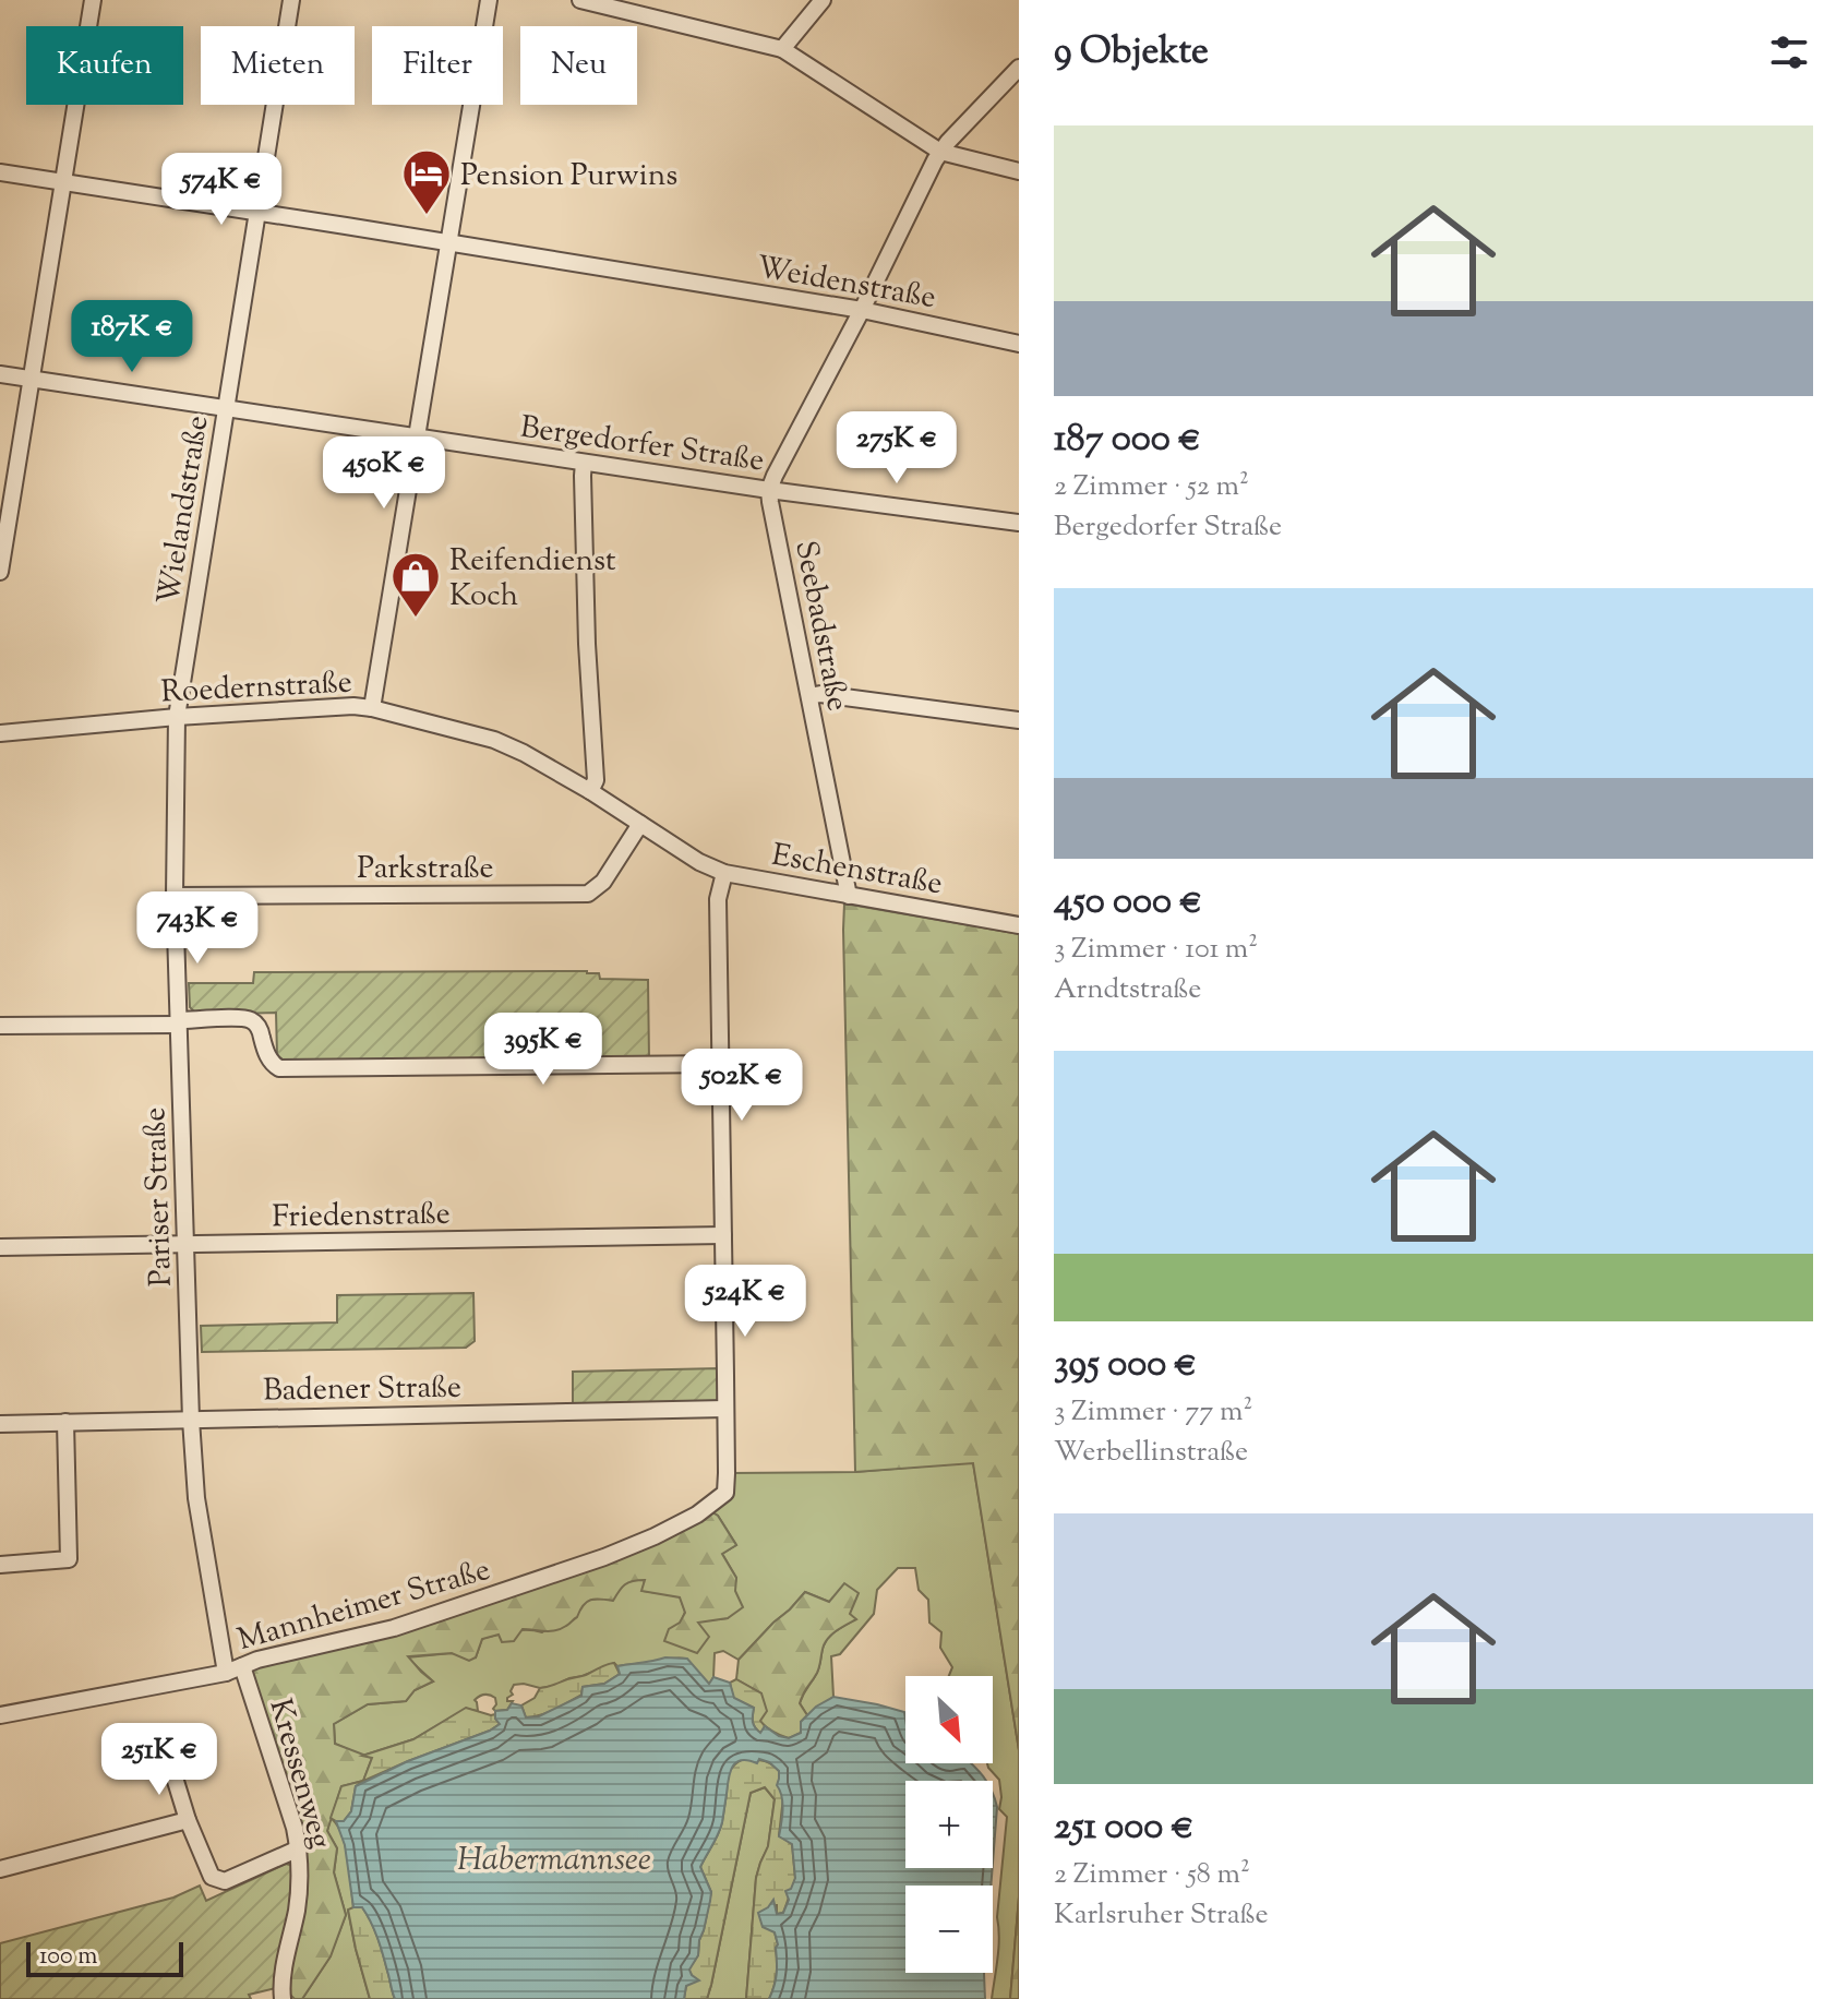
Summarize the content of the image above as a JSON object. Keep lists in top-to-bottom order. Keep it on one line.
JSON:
{"streets":{"street":["Weidenstraße","Bergedorfer Straße","Wielandstraße","Seebadstraße","Roedernstraße","Parkstraße","Eschenstraße","Pariser Straße","Friedenstraße","Badener Straße","Mannheimer Straße","Kressenweg"]},"crossings":[["Weidenstraße","Wielandstraße"],["Bergedorfer Straße","Wielandstraße"],["Bergedorfer Straße","Seebadstraße"],["Wielandstraße","Roedernstraße"],["Wielandstraße","Pariser Straße"],["Seebadstraße","Eschenstraße"],["Roedernstraße","Parkstraße"],["Roedernstraße","Eschenstraße"],["Roedernstraße","Pariser Straße"],["Parkstraße","Pariser Straße"],["Pariser Straße","Friedenstraße"],["Pariser Straße","Badener Straße"],["Pariser Straße","Mannheimer Straße"],["Badener Straße","Mannheimer Straße"],["Mannheimer Straße","Kressenweg"]],"water":["Habermannsee"],"places":{"hotel":["Pension Purwins"],"shop":["Reifendienst Koch"]},"scale_bar":"100 m","north":"bottom right","page":{"heading":"9 Objekte","chip":["Kaufen","Mieten","Filter","Neu"],"list":[{"name":"187 000 €","note":"2 Zimmer · 52 m² · Bergedorfer Straße"},{"name":"450 000 €","note":"3 Zimmer · 101 m² · Arndtstraße"},{"name":"395 000 €","note":"3 Zimmer · 77 m² · Werbellinstraße"},{"name":"251 000 €","note":"2 Zimmer · 58 m² · Karlsruher Straße"}],"price":["574K €","187K €","275K €","450K €","743K €","395K €","502K €","524K €","251K €"],"map_buttons":["+","−"],"scale":"100 m"}}
